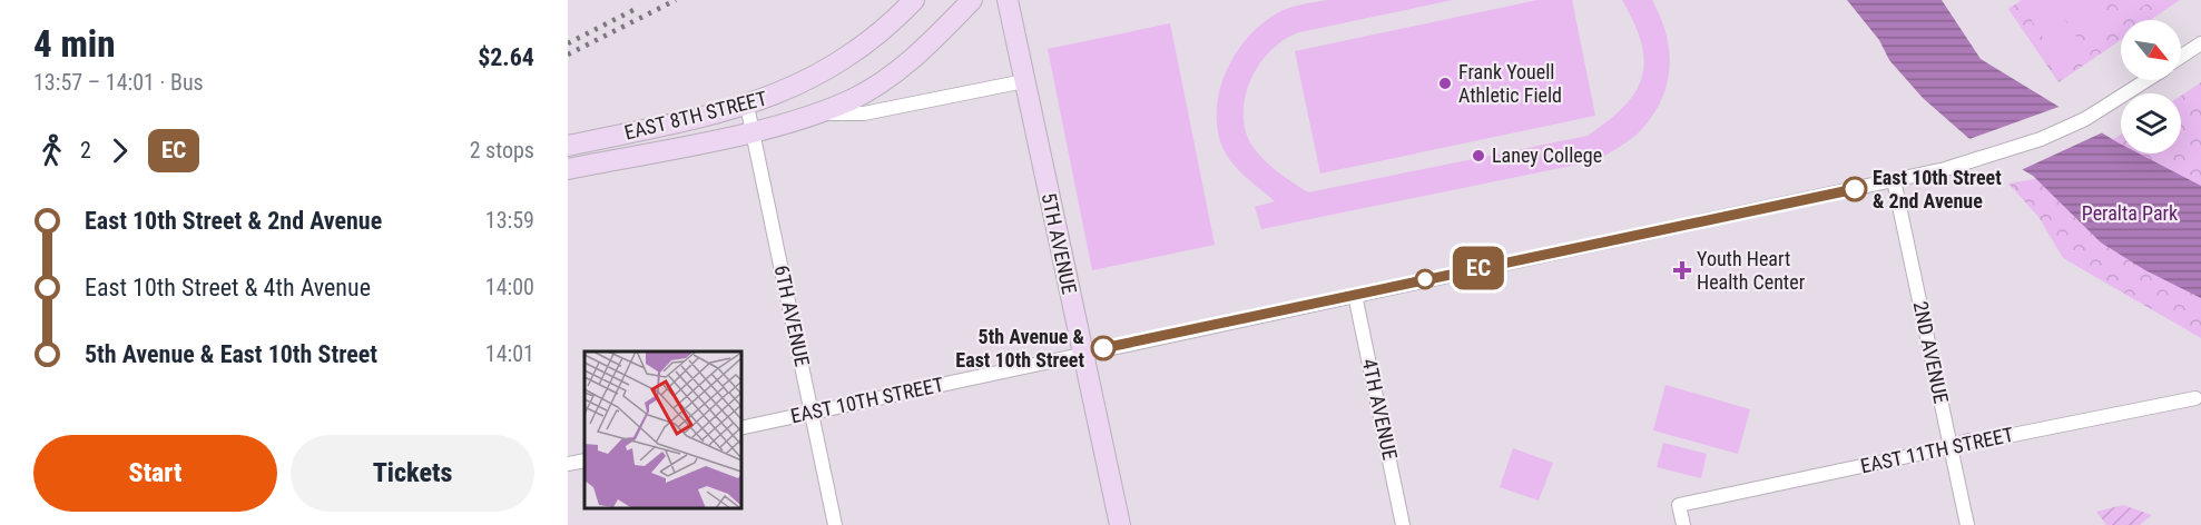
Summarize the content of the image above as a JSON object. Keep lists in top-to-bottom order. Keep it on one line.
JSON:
{"streets":{"main road":["EAST 8TH STREET","5TH AVENUE"],"street":["6TH AVENUE","2ND AVENUE","EAST 10TH STREET","4TH AVENUE","EAST 11TH STREET"]},"crossings":[["EAST 8TH STREET","5TH AVENUE"],["EAST 8TH STREET","6TH AVENUE"],["5TH AVENUE","EAST 10TH STREET"],["6TH AVENUE","EAST 10TH STREET"],["2ND AVENUE","EAST 10TH STREET"],["2ND AVENUE","EAST 11TH STREET"],["EAST 10TH STREET","4TH AVENUE"]],"parks":["Peralta Park"],"places":{"other":["Frank Youell Athletic Field","Laney College","East 10th Street & 2nd Avenue","5th Avenue & East 10th Street"],"health":["Youth Heart Health Center"]},"lines":["bus line EC"],"north":"bottom right","page":{"heading":["4 min","13:57 – 14:01 · Bus","$2.64"],"on_map":"EC","legs":["2","EC","2 stops"],"list":[{"name":"East 10th Street & 2nd Avenue","value":"13:59"},{"name":"East 10th Street & 4th Avenue","value":"14:00"},{"name":"5th Avenue & East 10th Street","value":"14:01"}],"buttons":["Start","Tickets"]}}
